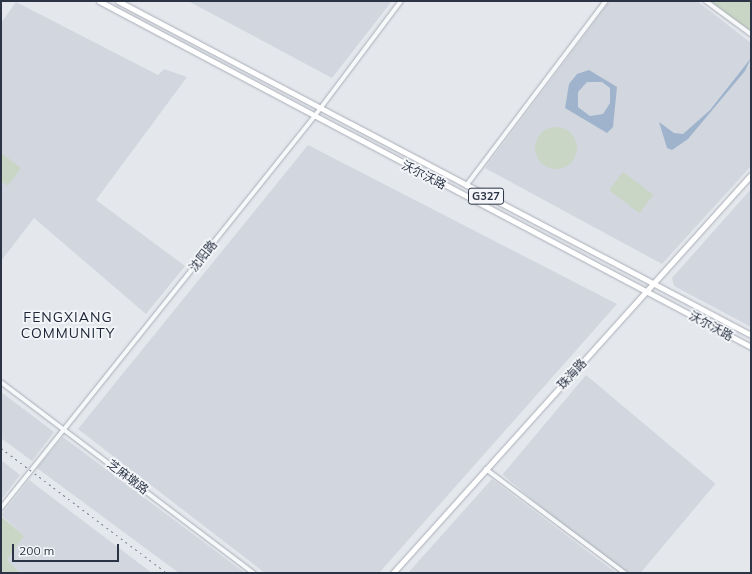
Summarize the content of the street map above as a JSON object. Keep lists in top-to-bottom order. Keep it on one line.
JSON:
{"streets":{"highway":["沃尔沃路","G327"],"main road":["珠海路"],"street":["沈阳路","芝麻墩路"]},"crossings":[["沃尔沃路","沈阳路"],["沃尔沃路","珠海路"],["沈阳路","芝麻墩路"]],"districts":["FENGXIANG COMMUNITY"],"scale_bar":"200 m"}
